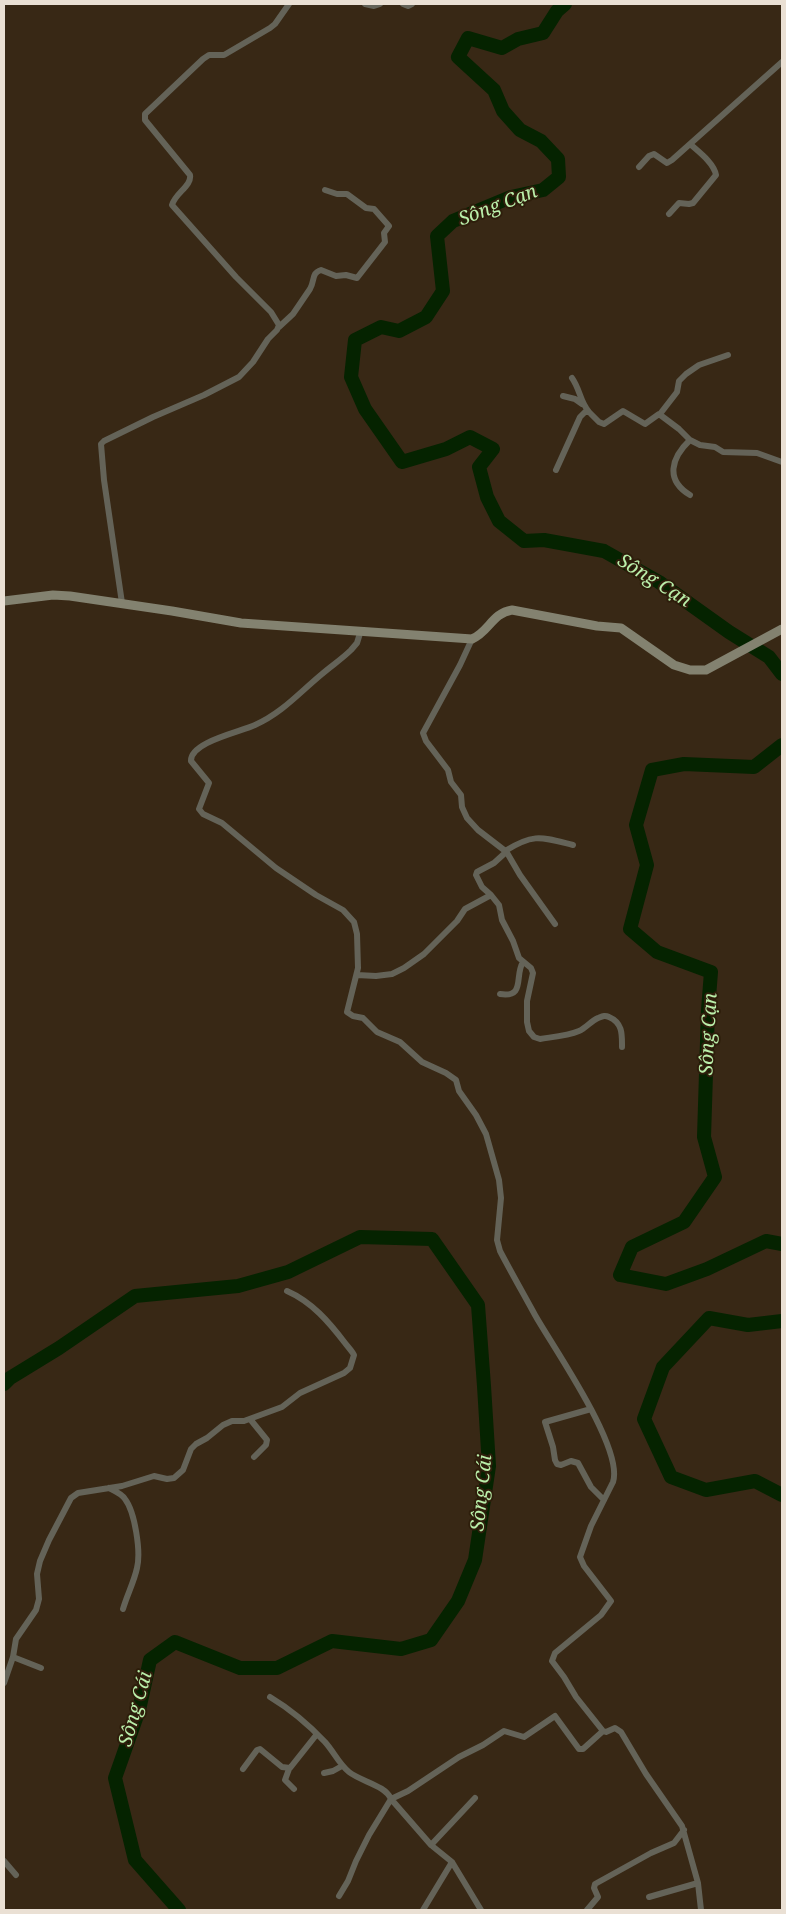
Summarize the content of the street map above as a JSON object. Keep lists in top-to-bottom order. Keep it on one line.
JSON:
{"water":["Sông Cạn","Sông Cái"]}
